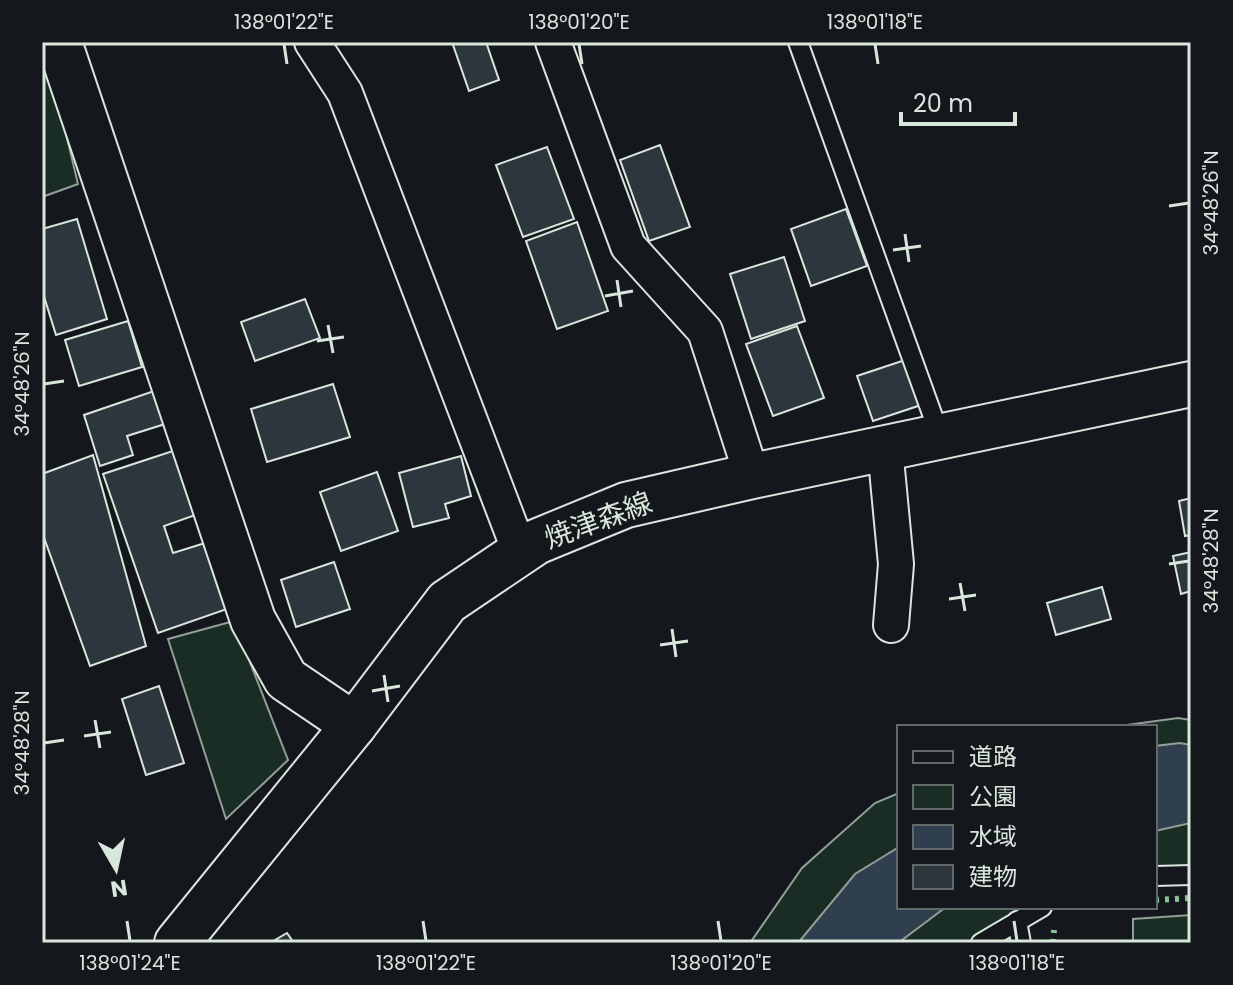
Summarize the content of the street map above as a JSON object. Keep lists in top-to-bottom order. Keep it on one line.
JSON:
{"streets":{"main road":["焼津森線"]},"legend":["道路","公園","水域","建物"],"scale_bar":"20 m","north":"bottom","coordinates":["138°01'22\"E","138°01'20\"E","138°01'18\"E","34°48'26\"N","34°48'28\"N","138°01'24\"E"]}
